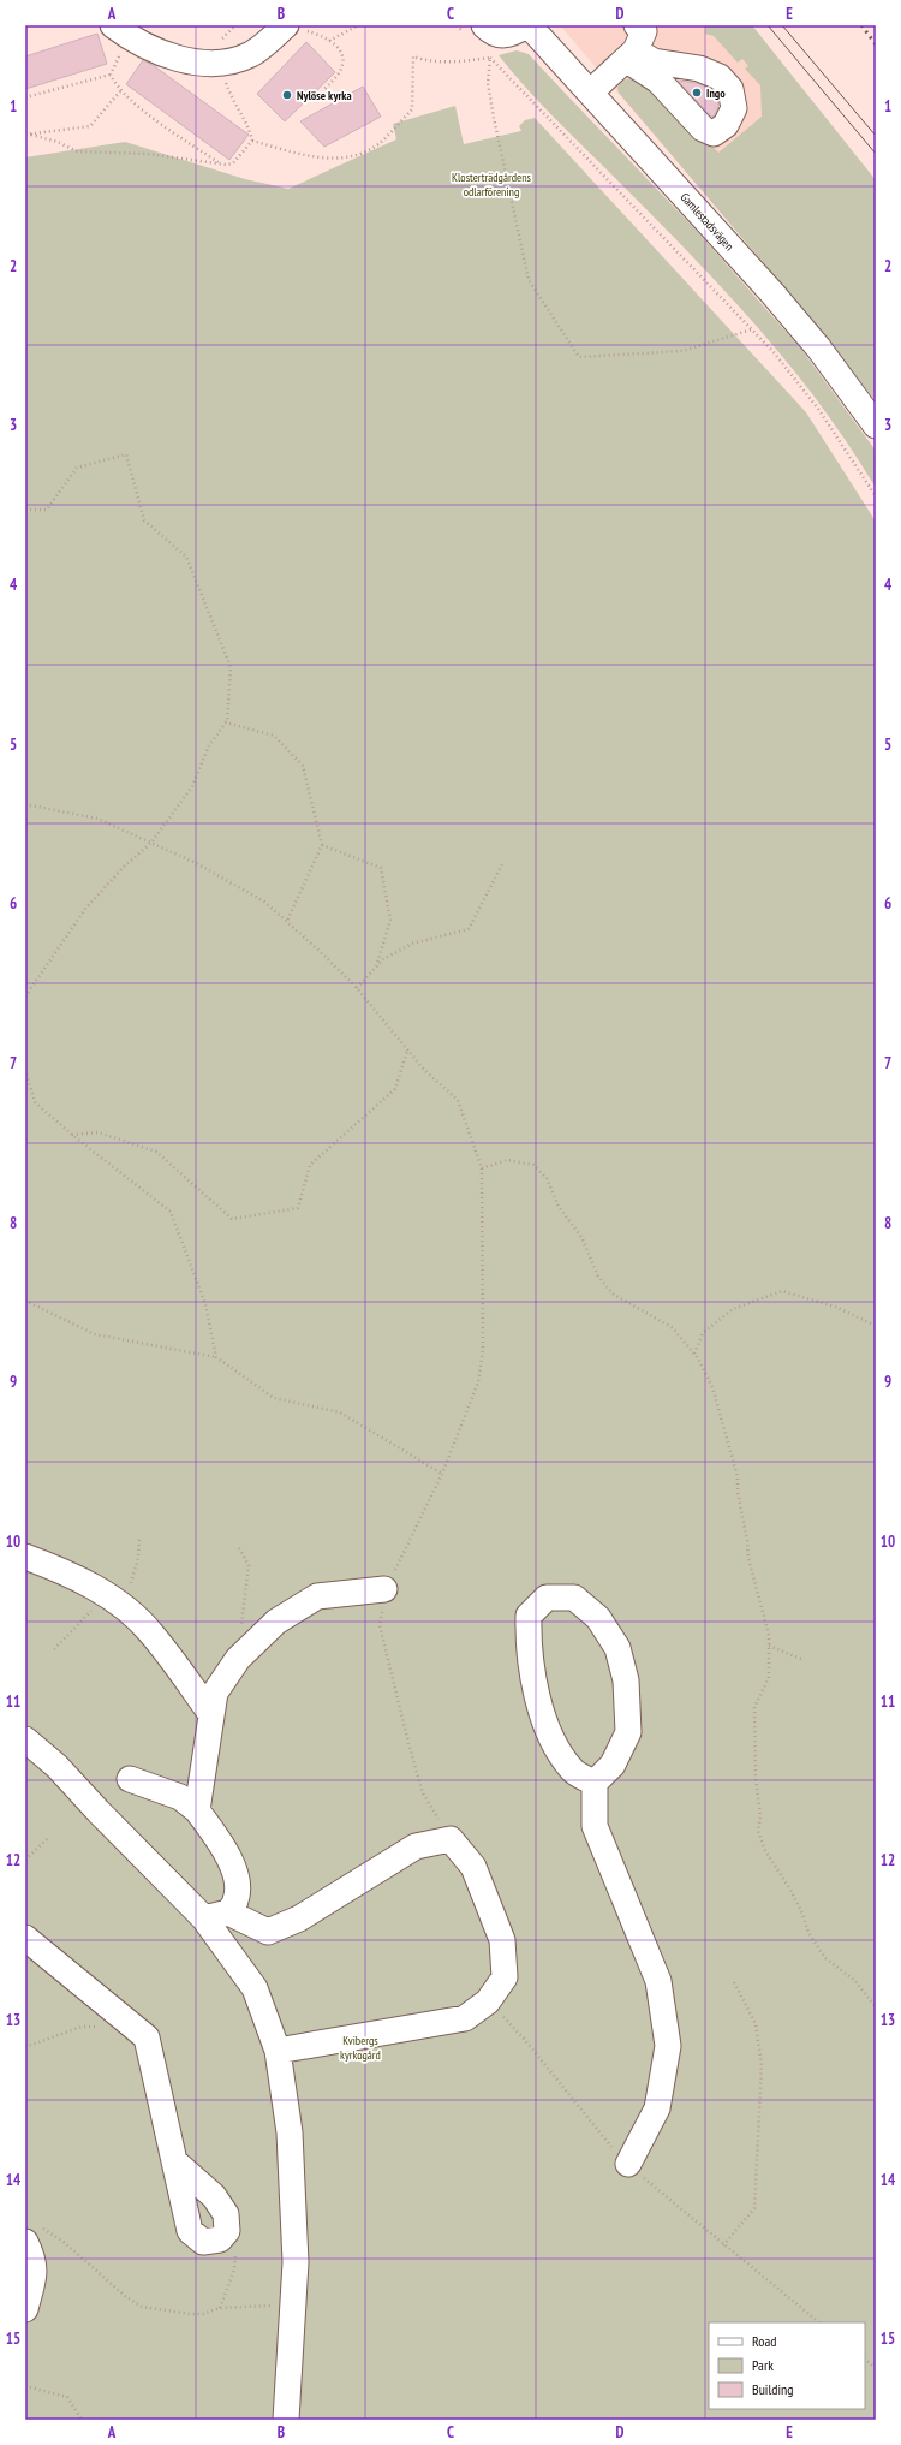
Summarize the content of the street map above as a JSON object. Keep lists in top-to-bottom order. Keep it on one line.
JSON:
{"streets":{"street":["Gamlestadsvägen"]},"parks":["Klosterträdgårdens odlarförening","Kvibergs kyrkogård"],"places":["Ingo","Nylöse kyrka"],"legend":["Road","Park","Building"],"grid":{"columns":["A","B","C","D","E"],"rows":["1","2","3","4","5","6","7","8","9","10","11","12","13","14","15"]}}
